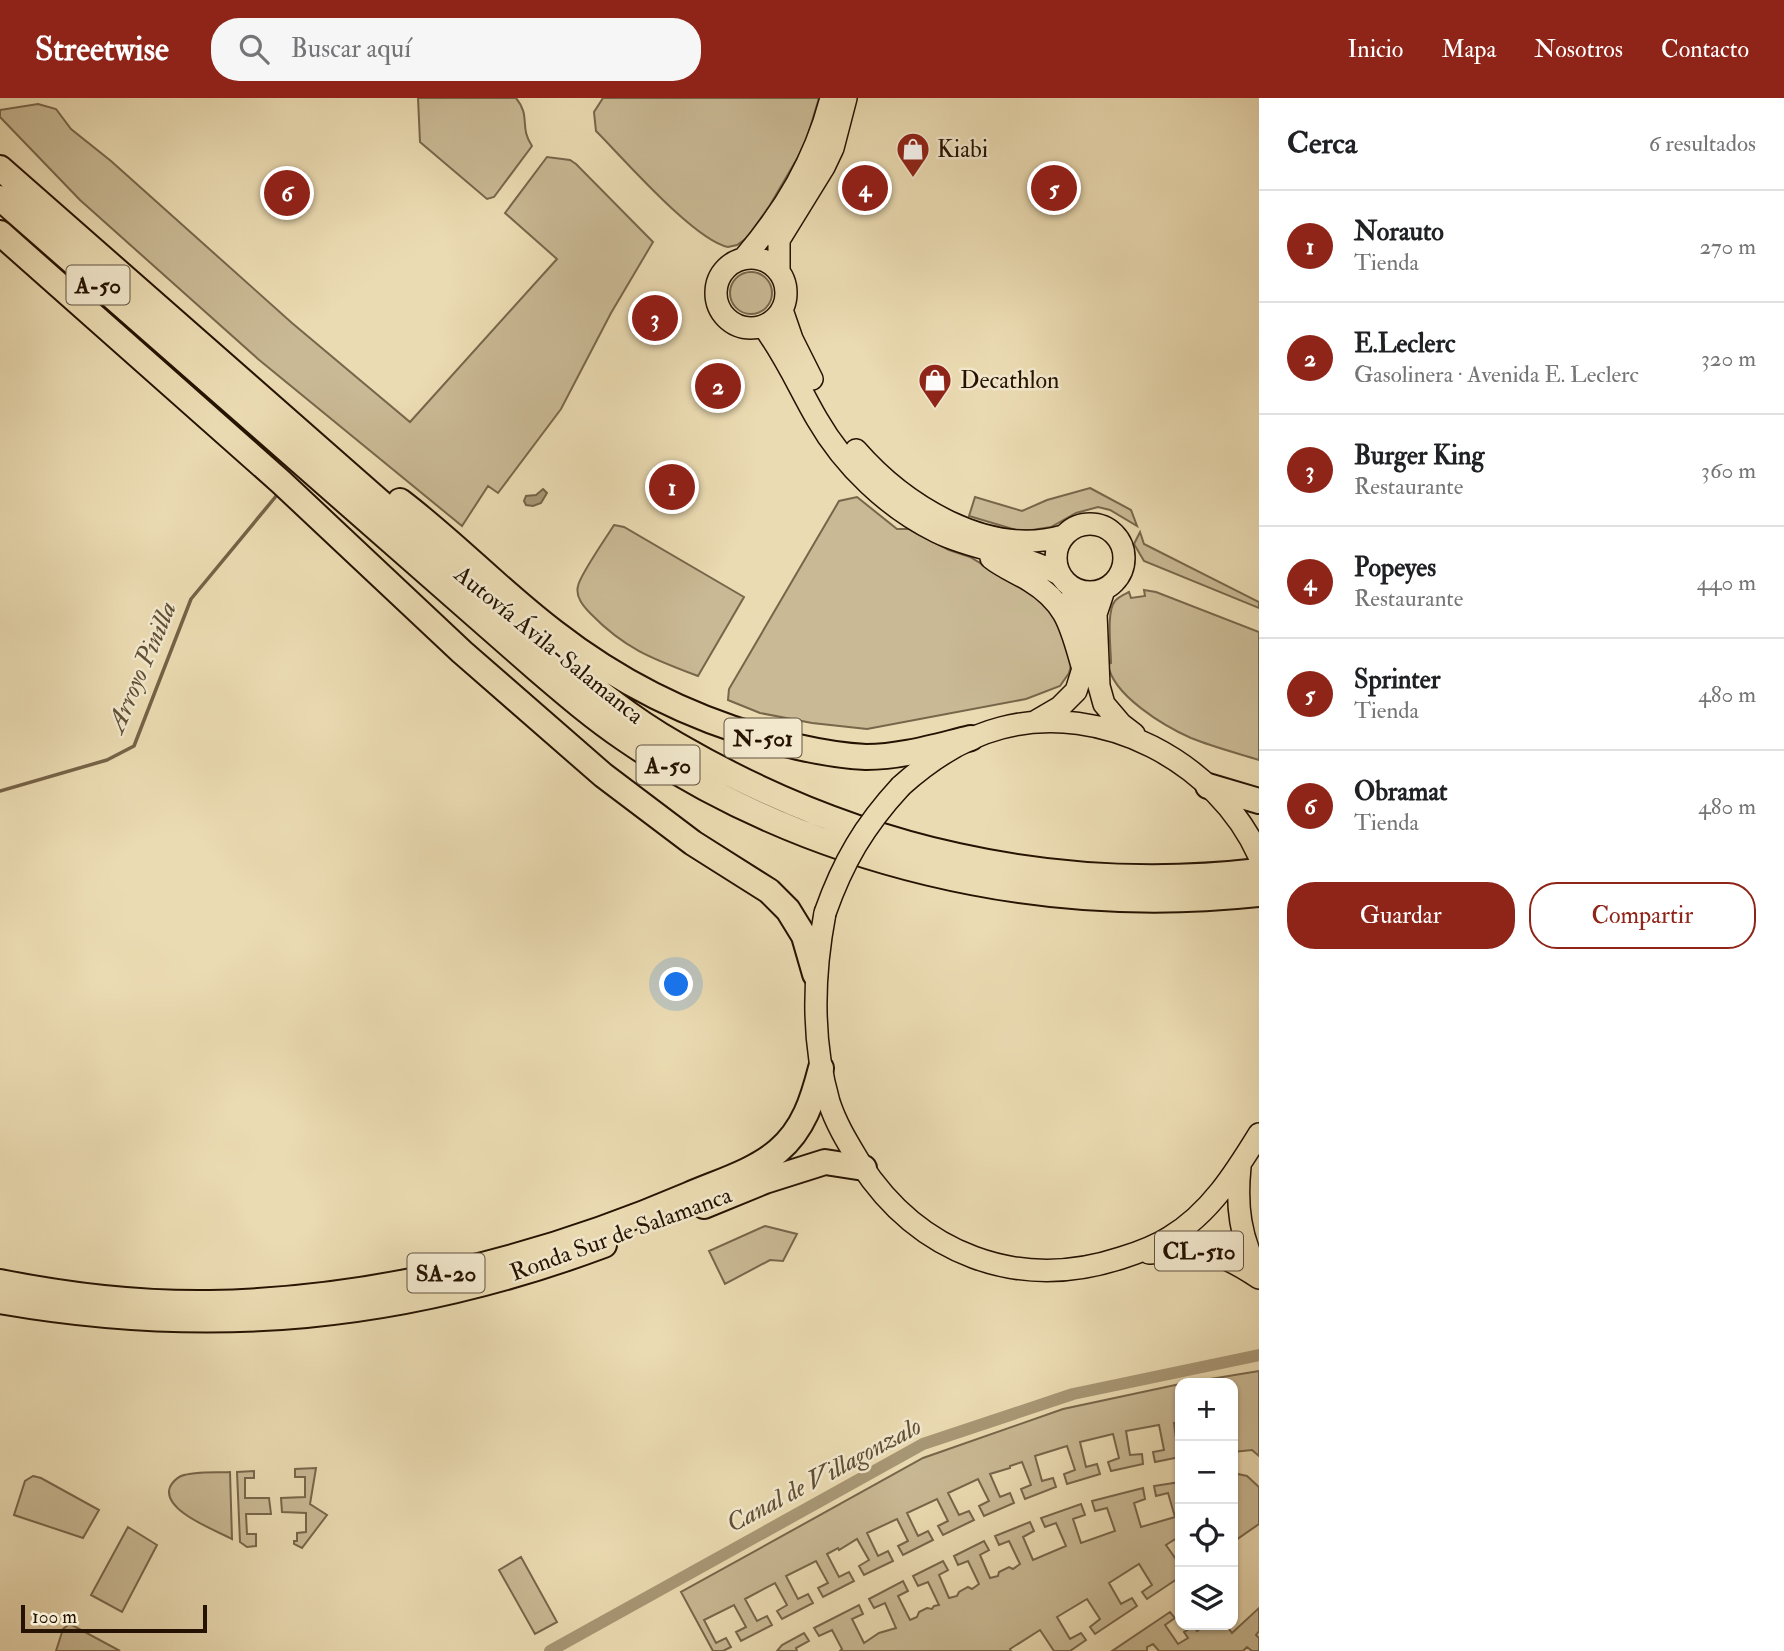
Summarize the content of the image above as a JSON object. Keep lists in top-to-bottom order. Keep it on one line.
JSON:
{"streets":{"highway":["A-50","Autovía Ávila-Salamanca","N-501","Ronda Sur de Salamanca","SA-20"],"main road":["CL-510"]},"crossings":[["Autovía Ávila-Salamanca","N-501"]],"water":["Arroyo Pinilla","Canal de Villagonzalo"],"places":{"shop":["Kiabi","Decathlon"]},"scale_bar":"100 m","page":{"header":"Streetwise","search":"Buscar aquí","nav":["Inicio","Mapa","Nosotros","Contacto"],"heading":["Cerca","6 resultados"],"pins":["4","5","6","3","2","1"],"list":[{"mark":"1","name":"Norauto","note":"Tienda","value":"270 m"},{"mark":"2","name":"E.Leclerc","note":"Gasolinera · Avenida E. Leclerc","value":"320 m"},{"mark":"3","name":"Burger King","note":"Restaurante","value":"360 m"},{"mark":"4","name":"Popeyes","note":"Restaurante","value":"440 m"},{"mark":"5","name":"Sprinter","note":"Tienda","value":"480 m"},{"mark":"6","name":"Obramat","note":"Tienda","value":"480 m"}],"buttons":["Guardar","Compartir"],"map_buttons":["+","−"],"scale":"100 m"}}
